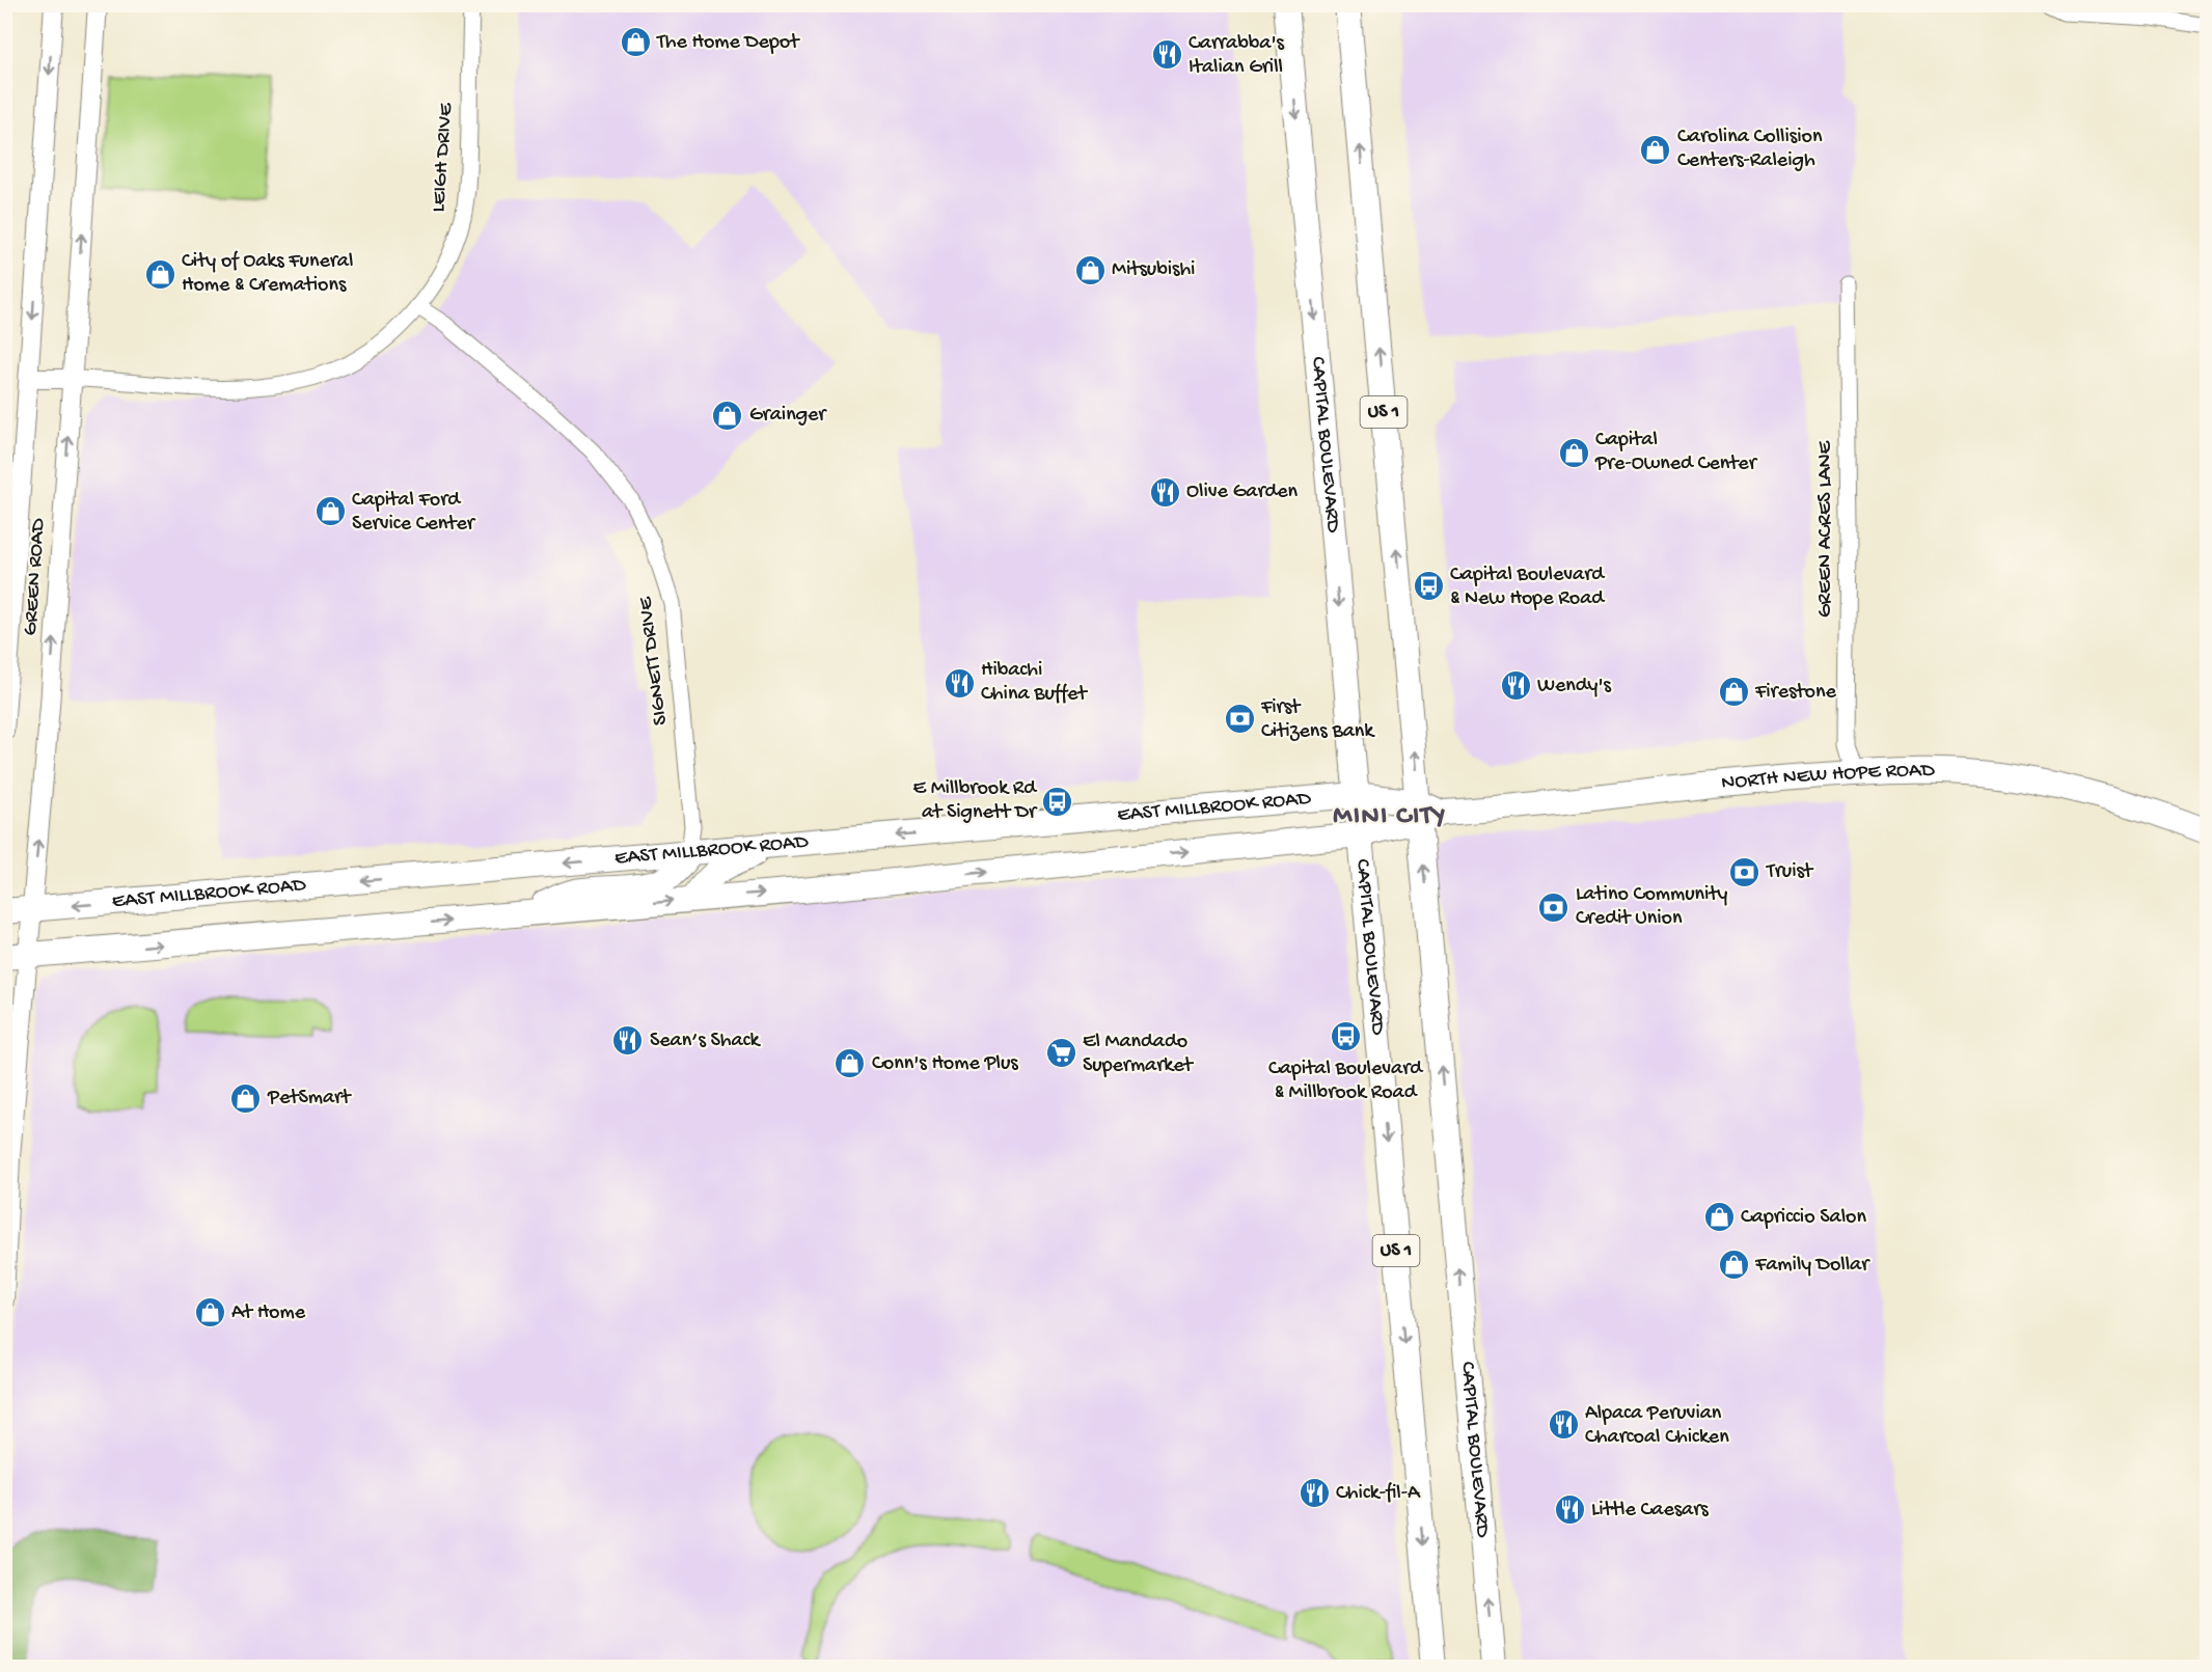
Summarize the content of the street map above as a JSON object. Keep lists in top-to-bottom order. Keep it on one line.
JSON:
{"streets":{"main road":["US 1","CAPITAL BOULEVARD","NORTH NEW HOPE ROAD","EAST MILLBROOK ROAD"],"street":["LEIGH DRIVE","GREEN ACRES LANE","GREEN ROAD","SIGNETT DRIVE"]},"crossings":[["LEIGH DRIVE","GREEN ROAD"],["LEIGH DRIVE","SIGNETT DRIVE"],["CAPITAL BOULEVARD","NORTH NEW HOPE ROAD"],["CAPITAL BOULEVARD","EAST MILLBROOK ROAD"],["GREEN ACRES LANE","NORTH NEW HOPE ROAD"],["GREEN ROAD","EAST MILLBROOK ROAD"],["SIGNETT DRIVE","EAST MILLBROOK ROAD"],["NORTH NEW HOPE ROAD","EAST MILLBROOK ROAD"]],"districts":["MINI CITY"],"places":{"shop":["The Home Depot","Carolina Collision Centers-Raleigh","Mitsubishi","City of Oaks Funeral Home & Cremations","Grainger","Capital Pre-Owned Center","Capital Ford Service Center","Firestone","Conn's Home Plus","PetSmart","Capriccio Salon","Family Dollar","At Home"],"restaurant":["Carrabba's Italian Grill","Olive Garden","Hibachi China Buffet","Wendy's","Sean’s Shack","Alpaca Peruvian Charcoal Chicken","Chick-fil-A","Little Caesars"],"bus stop":["Capital Boulevard & New Hope Road","E Millbrook Rd at Signett Dr","Capital Boulevard & Millbrook Road"],"bank":["First Citizens Bank","Truist","Latino Community Credit Union"],"supermarket":["El Mandado Supermarket"]}}
